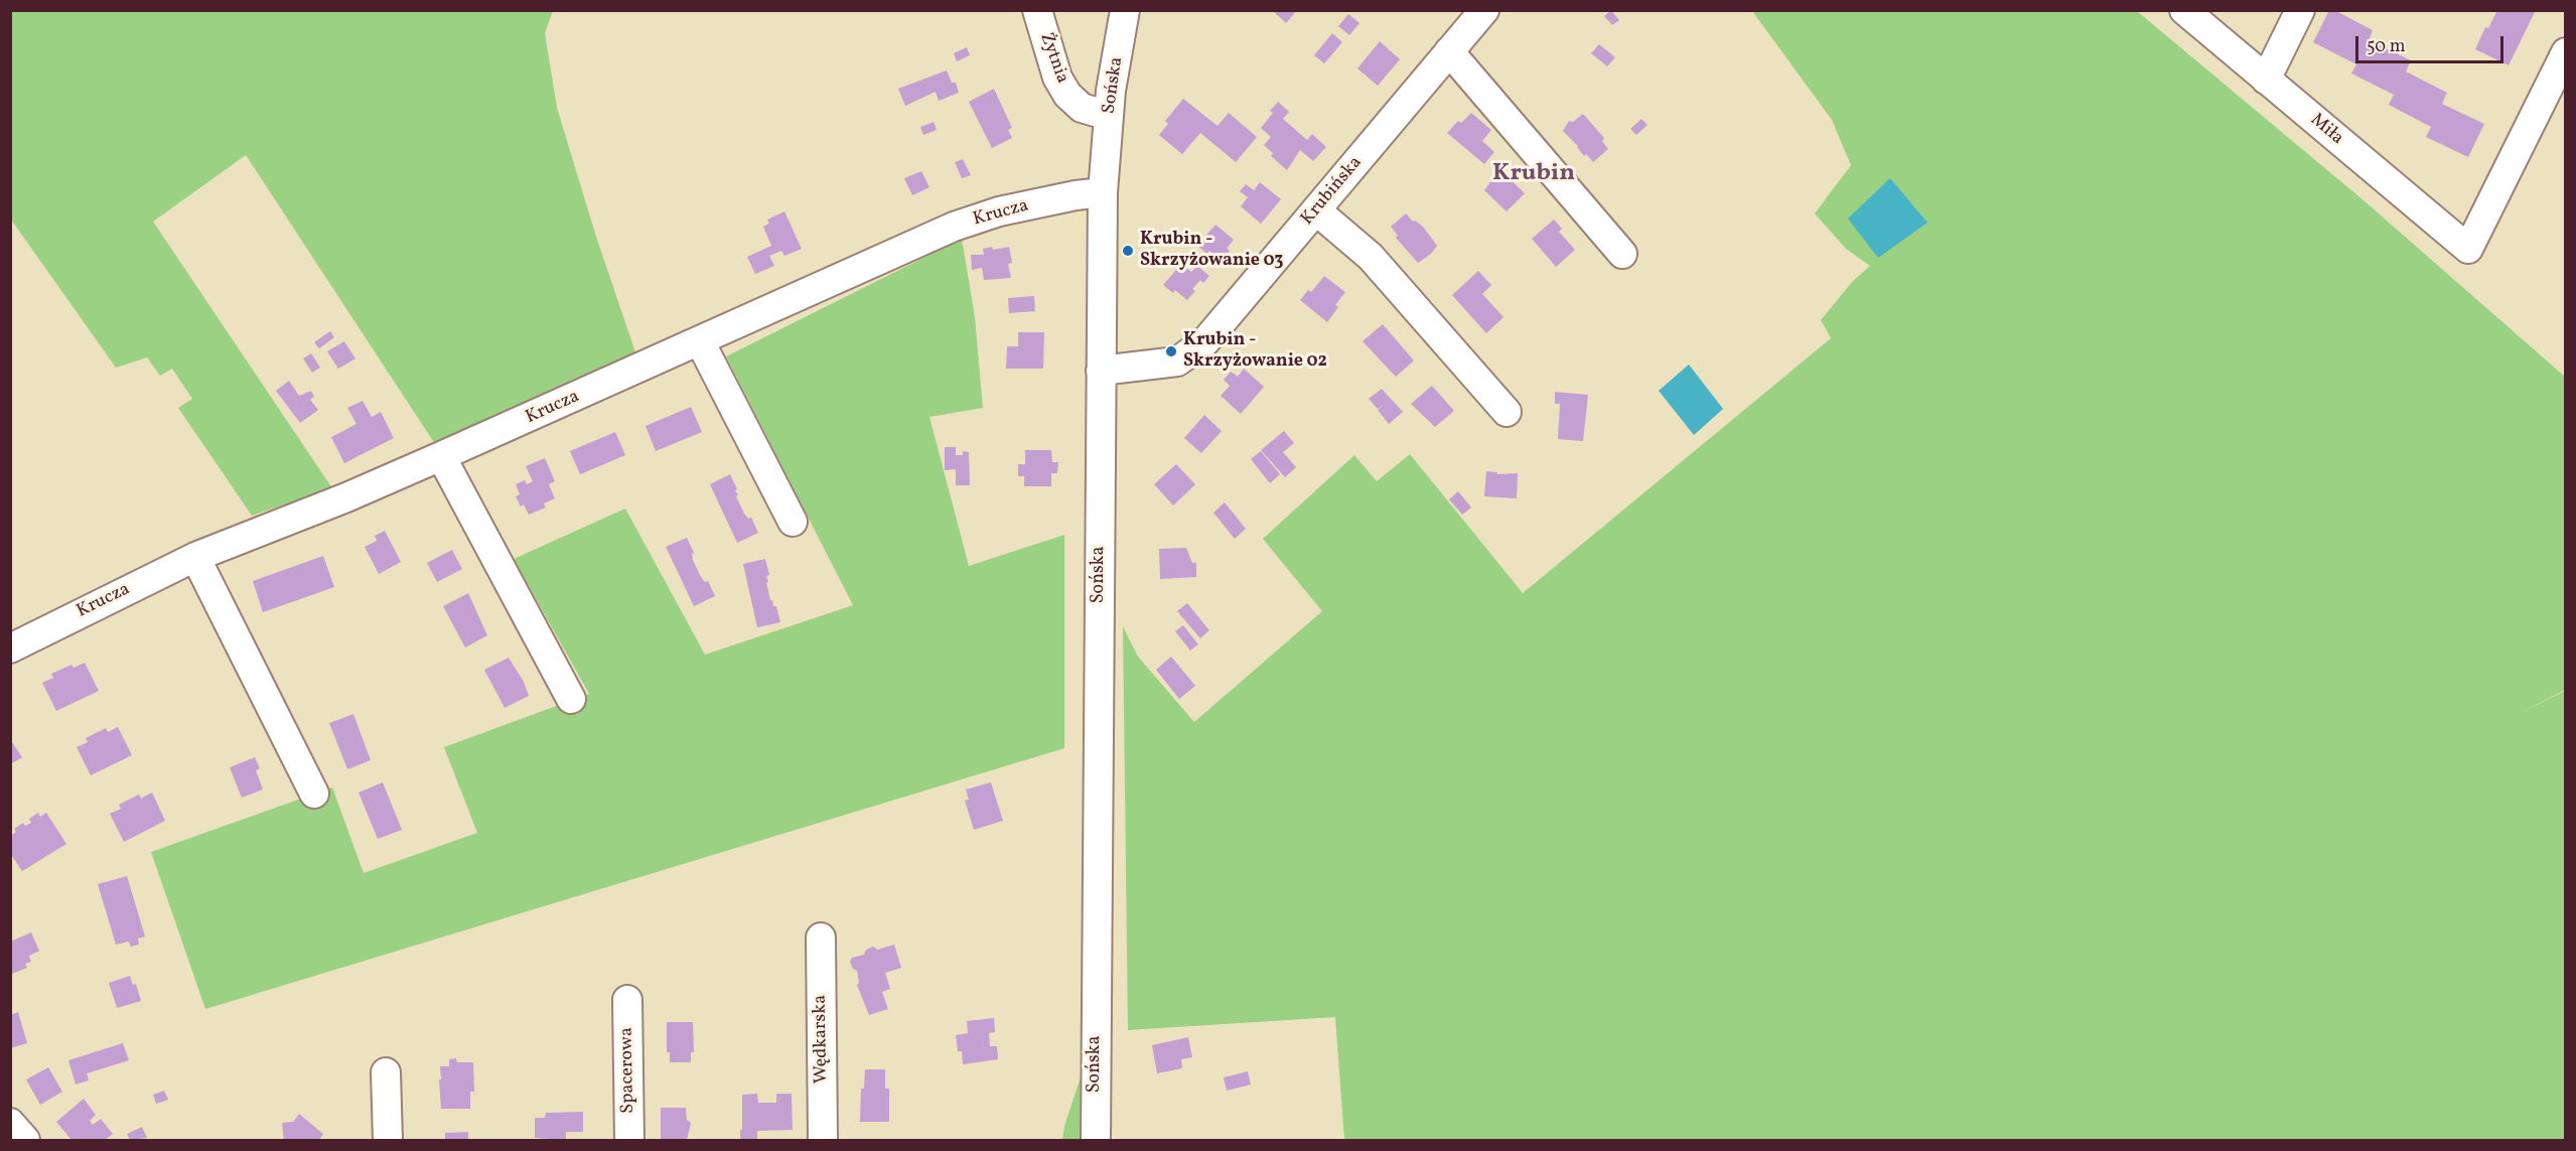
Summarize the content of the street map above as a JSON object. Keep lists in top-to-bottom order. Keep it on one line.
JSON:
{"streets":{"street":["Żytnia","Sońska","Miła","Krubińska","Krucza","Wędkarska","Spacerowa"]},"crossings":[["Żytnia","Sońska"],["Sońska","Krubińska"],["Sońska","Krucza"]],"districts":["Krubin"],"places":["Krubin - Skrzyżowanie 03","Krubin - Skrzyżowanie 02"],"scale_bar":"50 m"}
